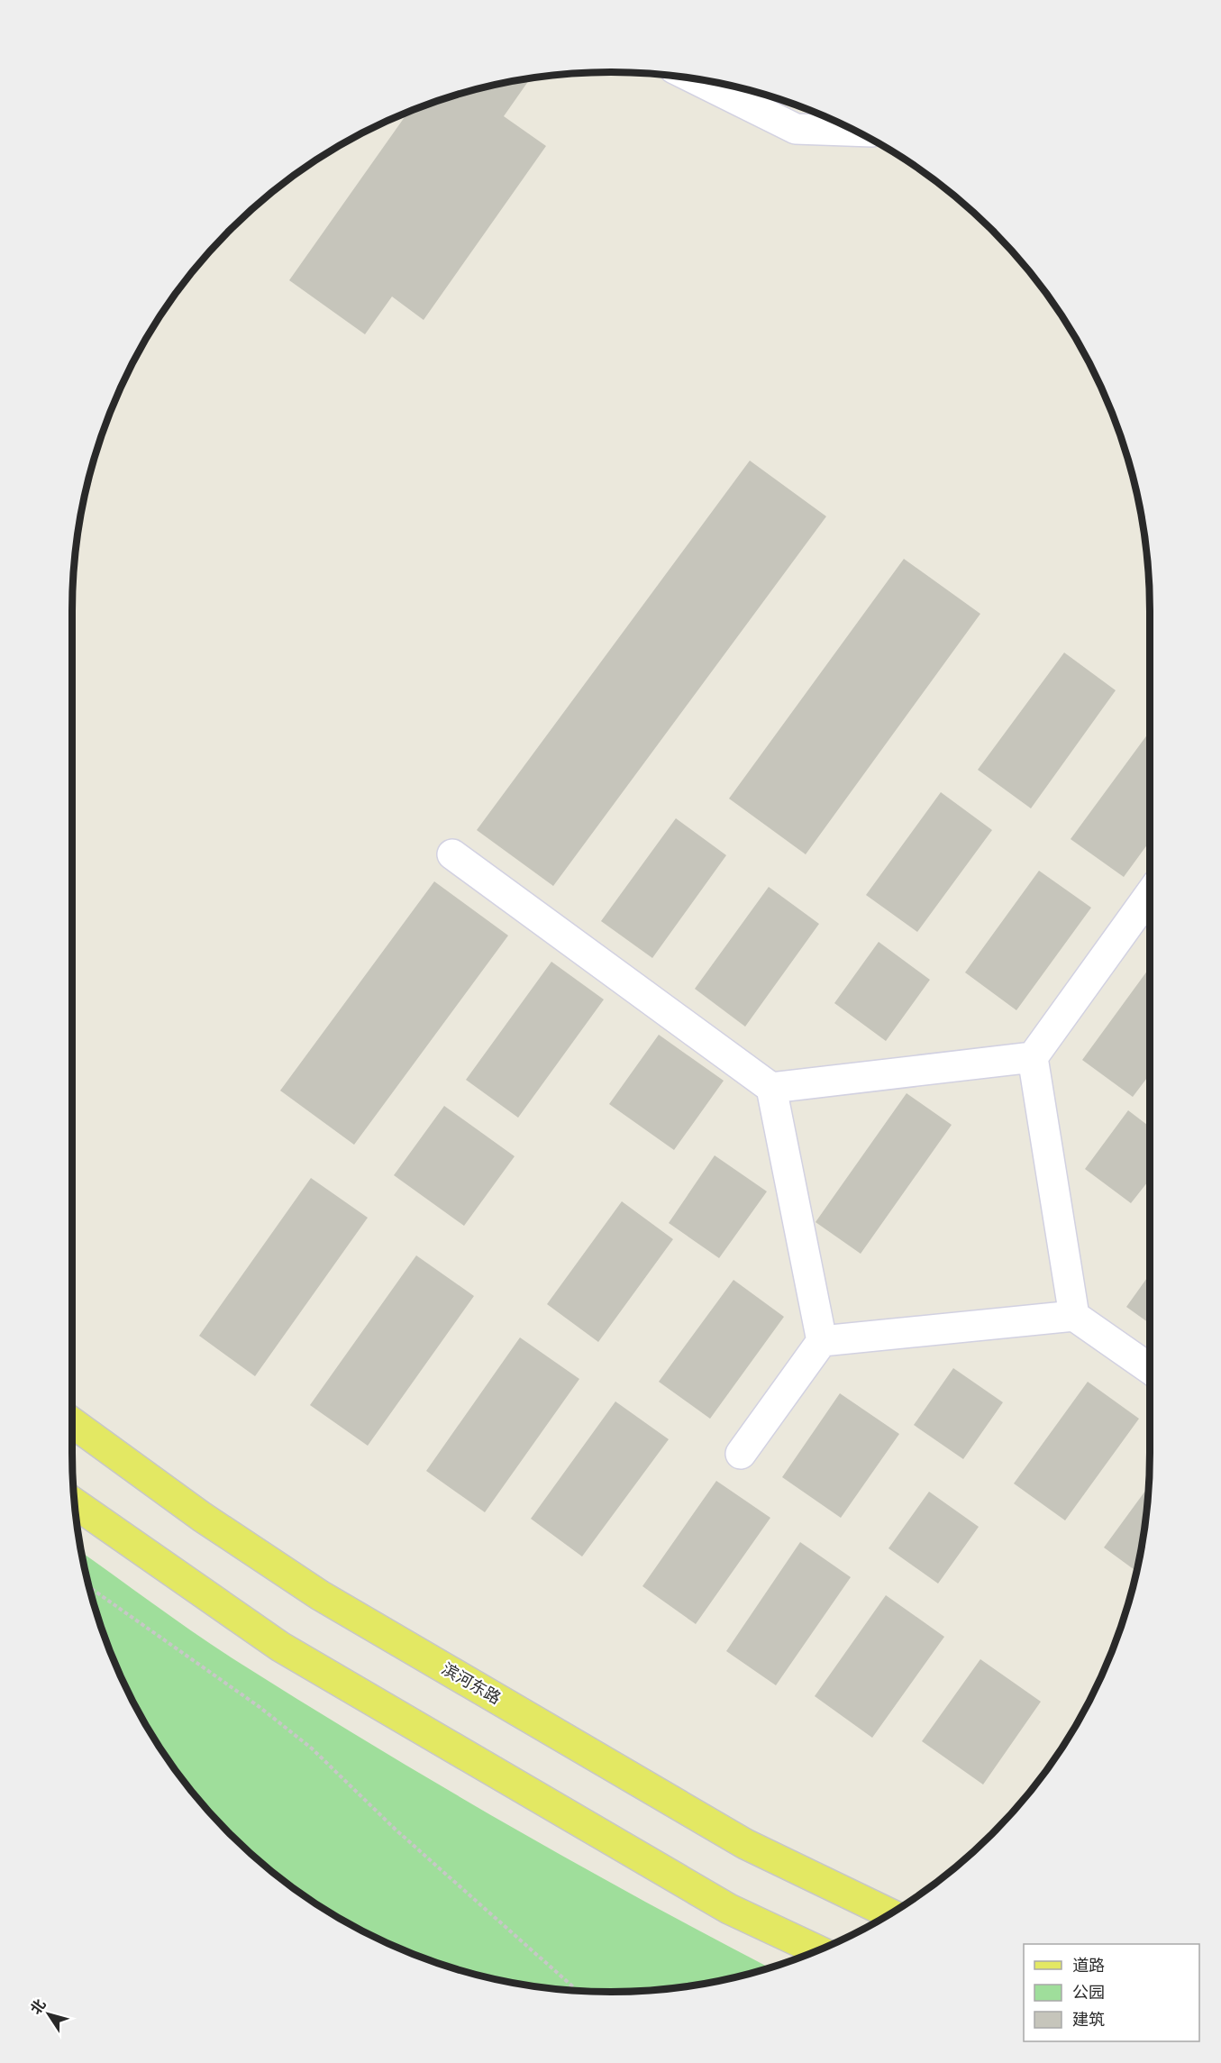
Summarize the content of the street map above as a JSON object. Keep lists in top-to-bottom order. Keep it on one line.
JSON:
{"streets":{"main road":["滨河东路"]},"legend":["道路","公园","建筑"],"north":"top left"}
